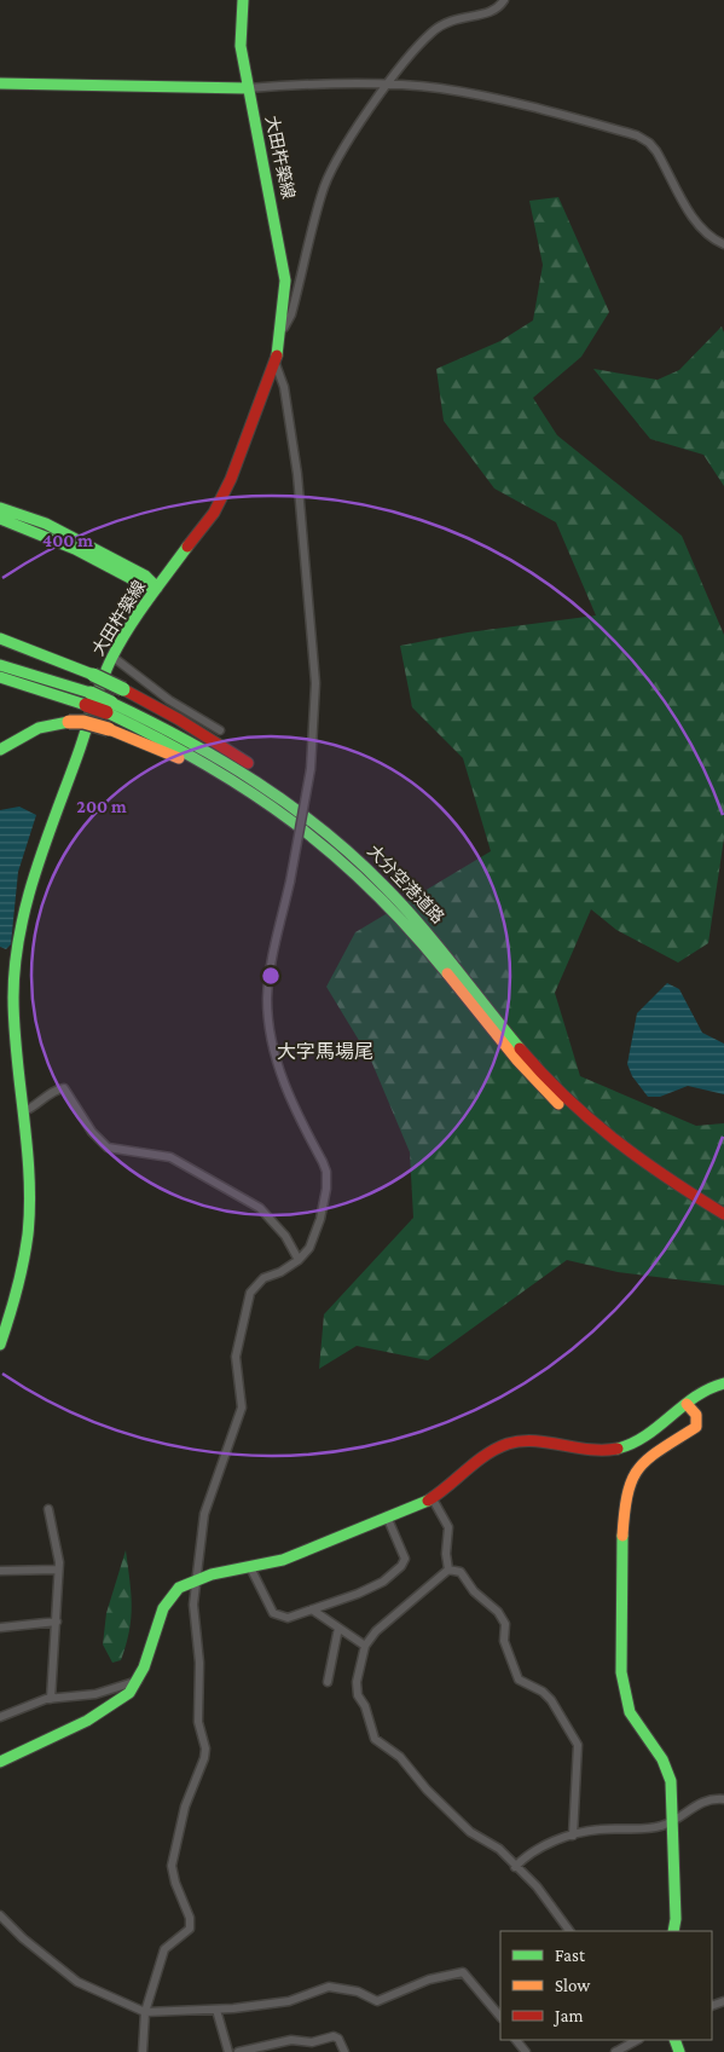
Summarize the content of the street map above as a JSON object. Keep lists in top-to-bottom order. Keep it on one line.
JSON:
{"streets":{"main road":["大田杵築線","大分空港道路"]},"districts":["大字馬場尾"],"legend":["Fast","Slow","Jam"],"rings":["400 m","200 m"]}
